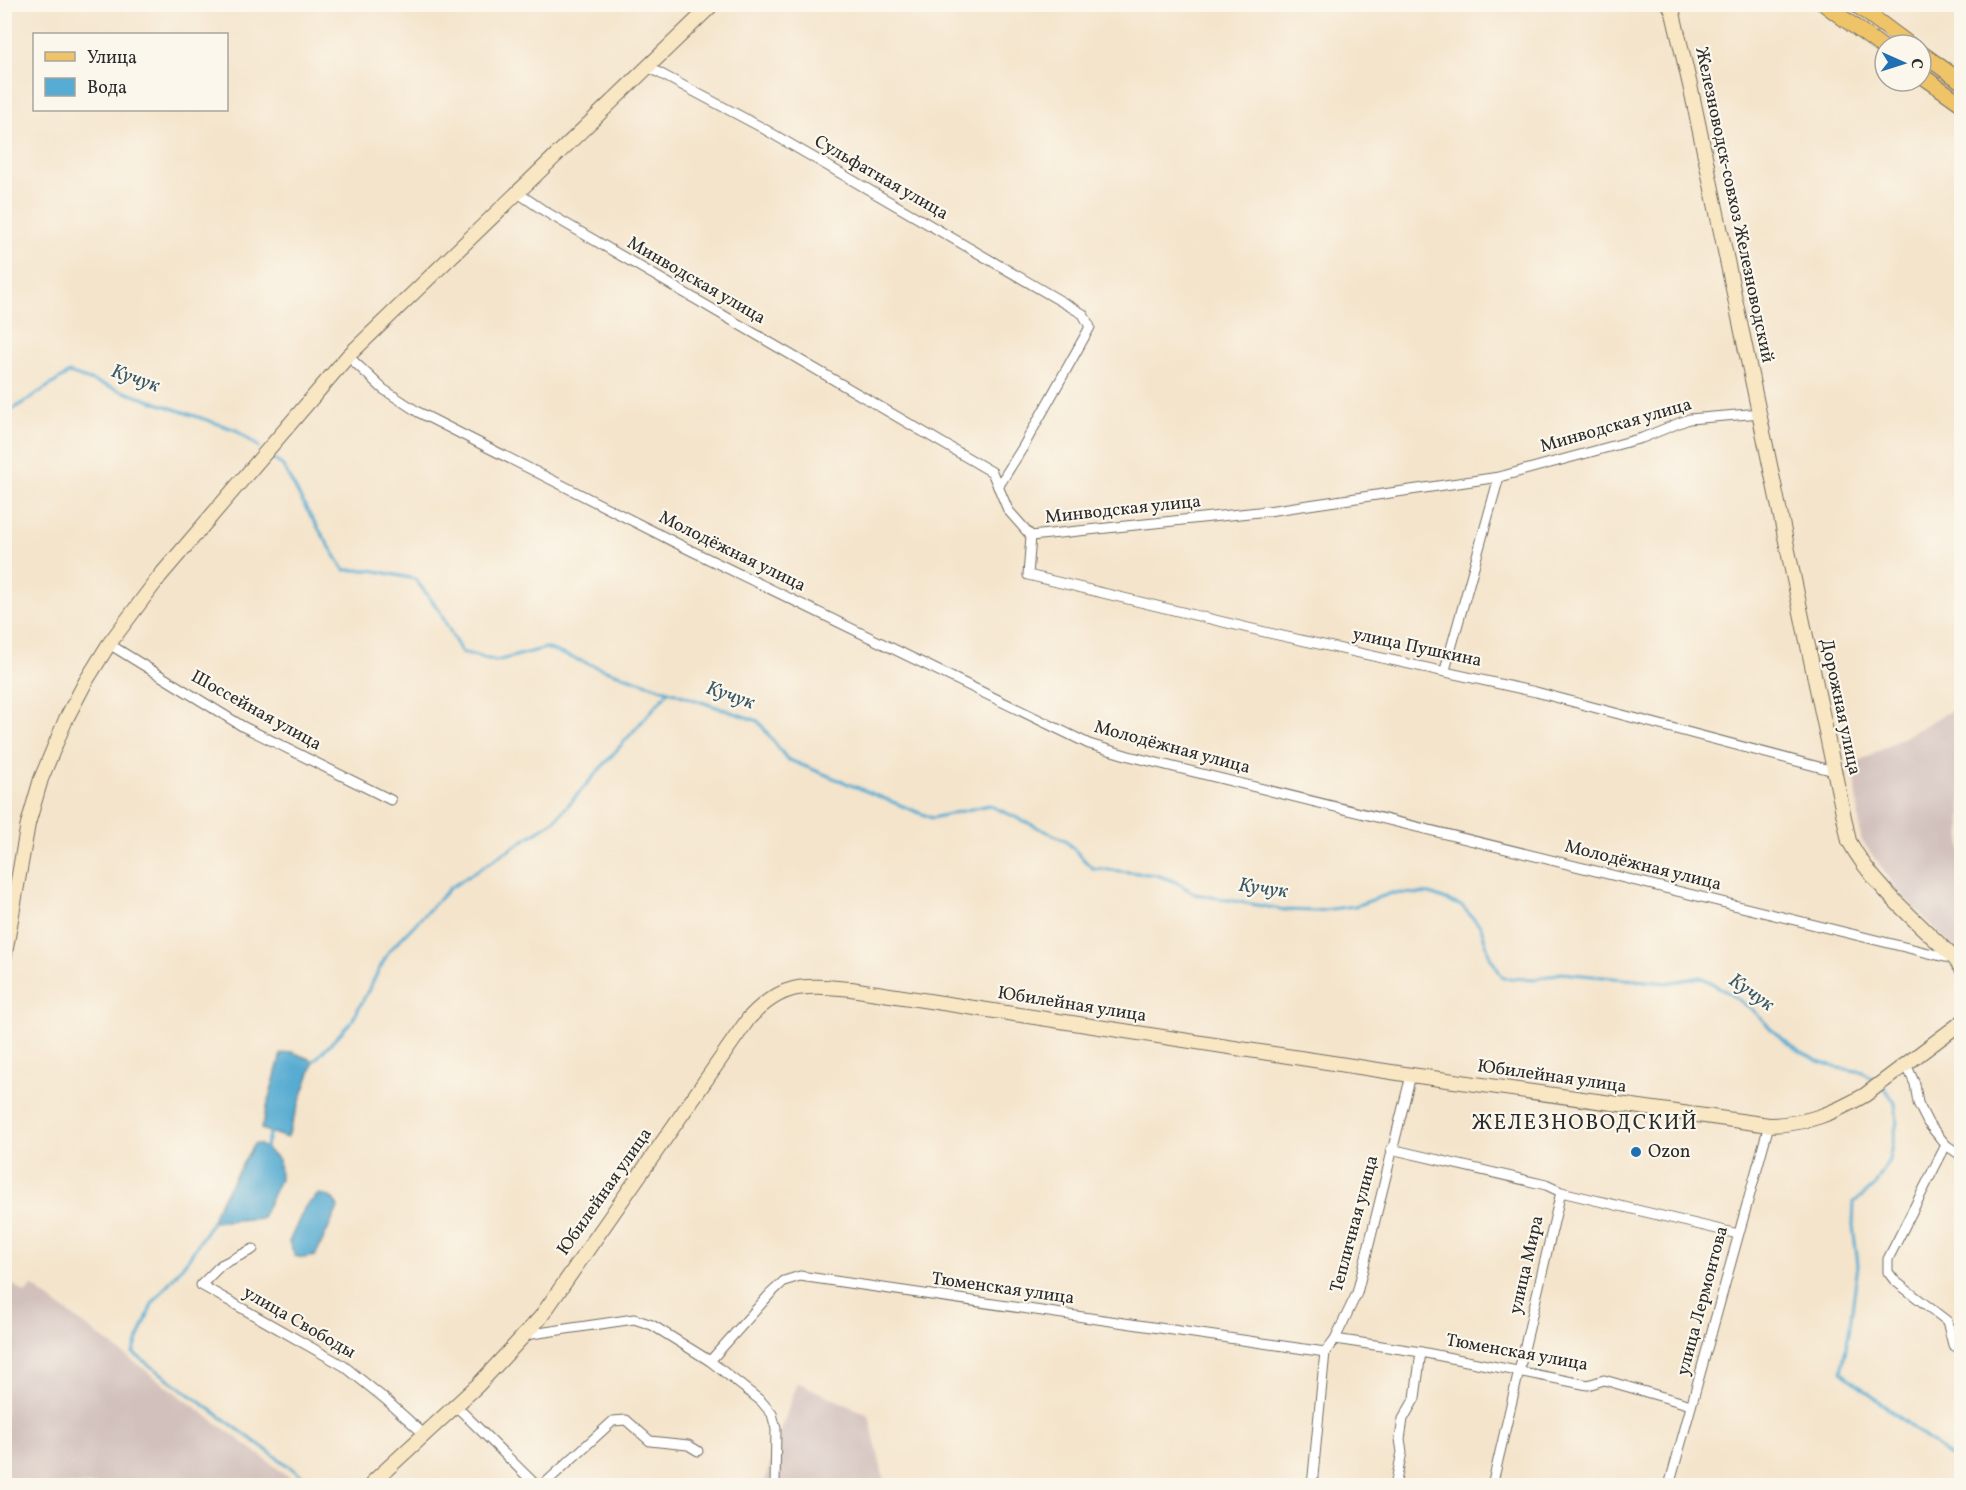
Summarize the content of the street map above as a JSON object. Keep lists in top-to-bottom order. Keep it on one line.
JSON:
{"streets":{"street":["Сульфатная улица","Железноводск-совхоз Железноводский","Минводская улица","Молодёжная улица","улица Пушкина","Дорожная улица","Шоссейная улица","Юбилейная улица","Тепличная улица","улица Мира","Тюменская улица","улица Лермонтова","улица Свободы"]},"crossings":[["Сульфатная улица","Минводская улица"],["Железноводск-совхоз Железноводский","Минводская улица"],["Железноводск-совхоз Железноводский","Дорожная улица"],["Минводская улица","улица Пушкина"],["Минводская улица","Дорожная улица"],["Молодёжная улица","Дорожная улица"],["улица Пушкина","Дорожная улица"],["Юбилейная улица","Тепличная улица"],["Юбилейная улица","улица Лермонтова"],["Юбилейная улица","улица Свободы"],["Тепличная улица","Тюменская улица"],["улица Мира","Тюменская улица"],["Тюменская улица","улица Лермонтова"]],"districts":["ЖЕЛЕЗНОВОДСКИЙ"],"water":["Кучук"],"places":["Ozon"],"legend":["Улица","Вода"],"north":"right"}
